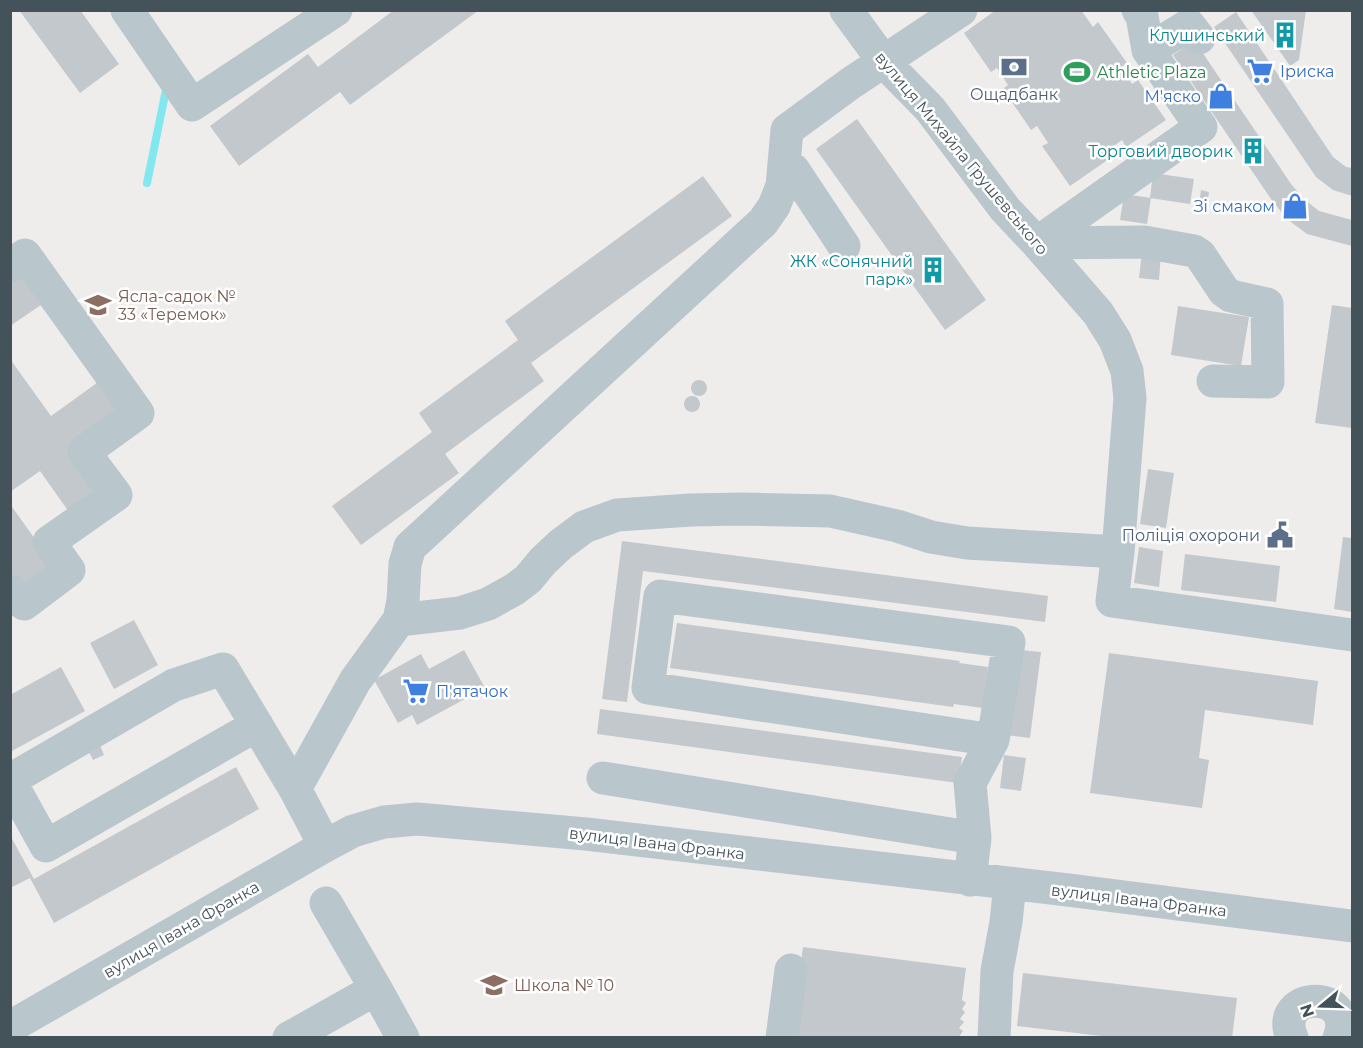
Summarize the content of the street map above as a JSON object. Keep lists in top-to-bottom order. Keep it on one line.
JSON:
{"streets":{"street":["вулиця Михайла Грушевського","вулиця Івана Франка"]},"places":{"building":["Клушинський","Торговий дворик","ЖК «Сонячний парк»"],"bank":["Ощадбанк"],"supermarket":["Іриска","П'ятачок"],"sports":["Athletic Plaza"],"shop":["М'яско","Зі смаком"],"school or university":["Ясла-садок № 33 «Теремок»","Школа № 10"],"public building":["Поліція охорони"]},"north":"left"}
